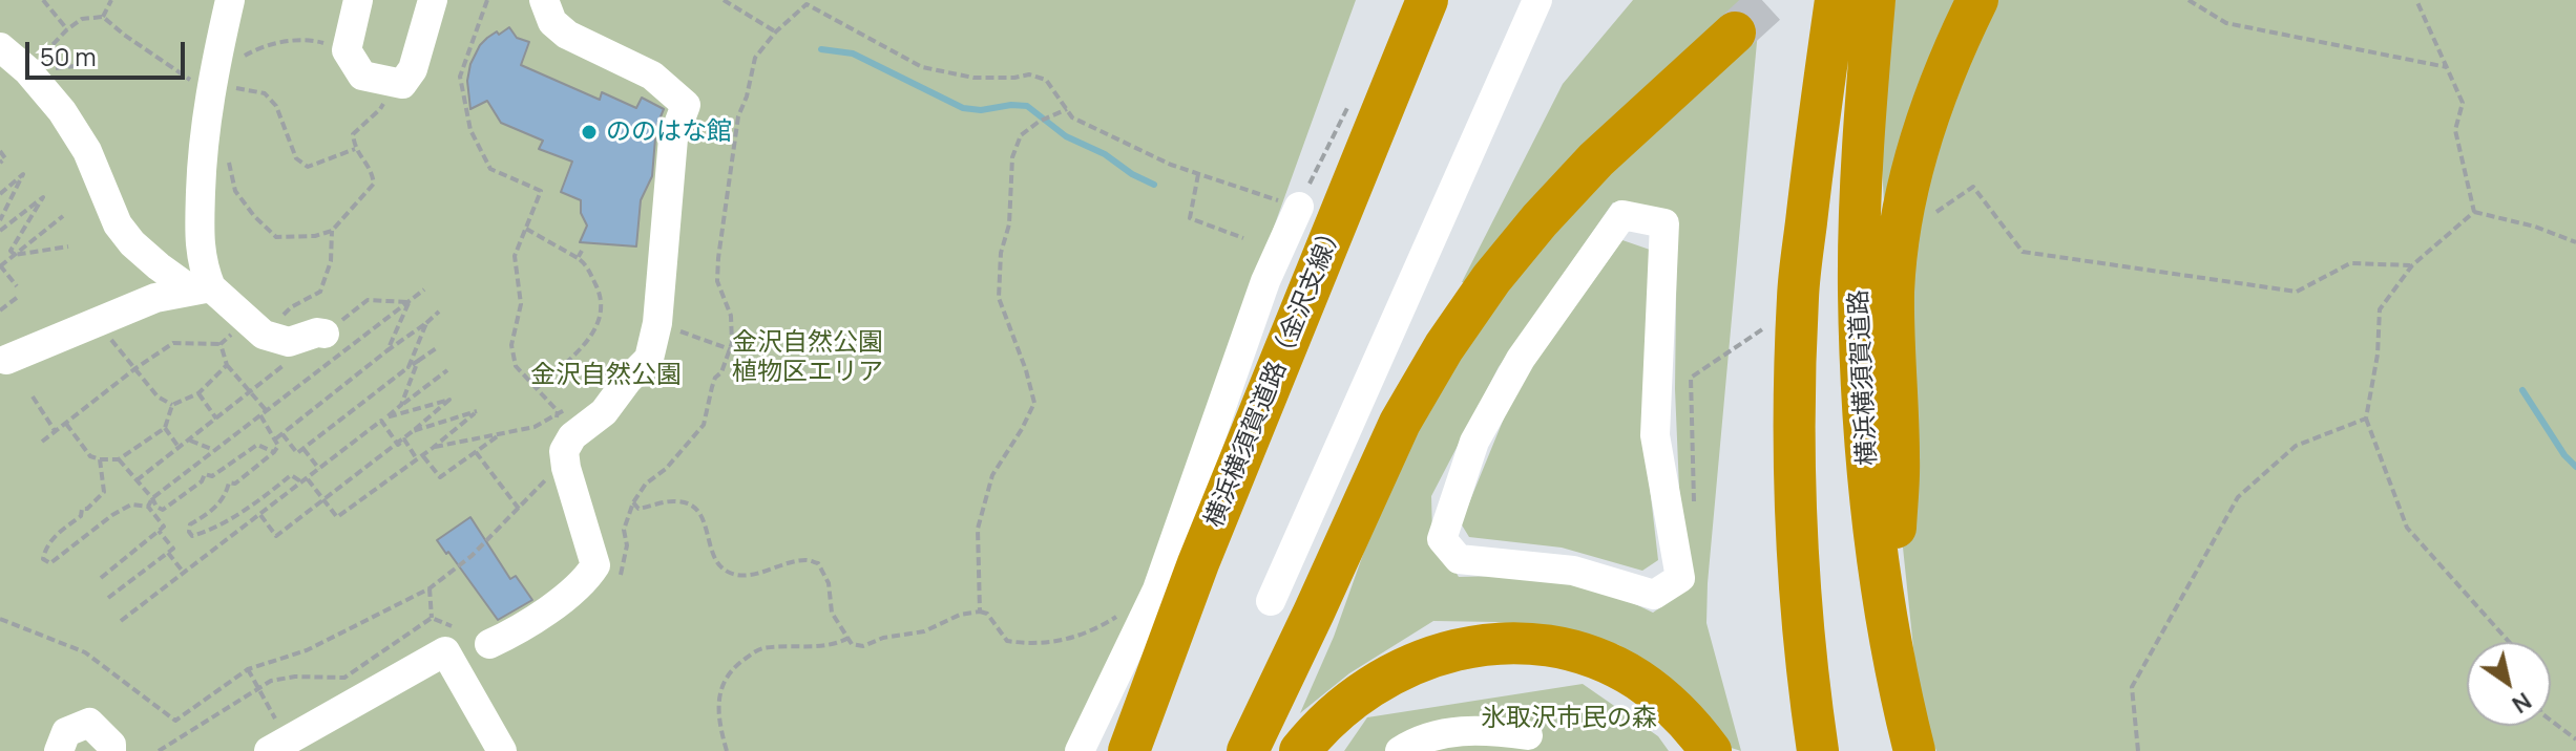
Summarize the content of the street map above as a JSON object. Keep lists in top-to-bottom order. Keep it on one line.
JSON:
{"streets":{"highway":["横浜横須賀道路（金沢支線）","横浜横須賀道路"]},"parks":["金沢自然公園 植物区エリア","金沢自然公園","氷取沢市民の森"],"places":["ののはな館"],"scale_bar":"50 m","north":"bottom right"}
